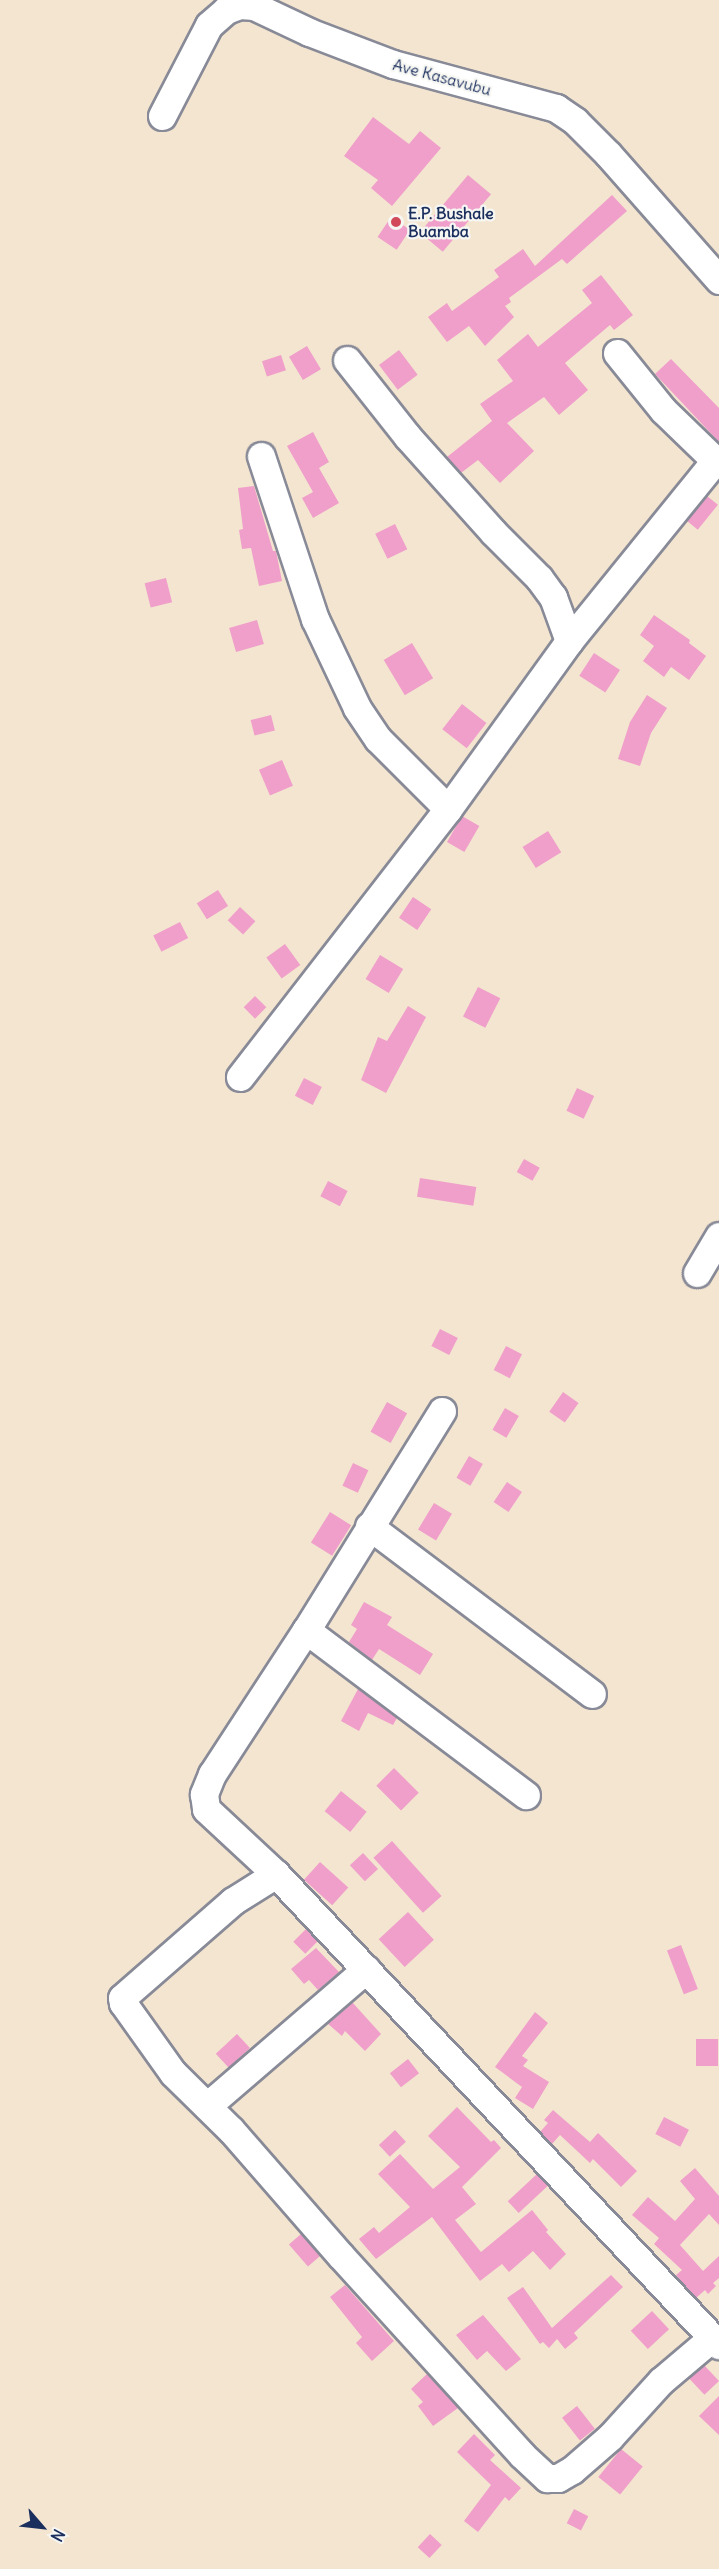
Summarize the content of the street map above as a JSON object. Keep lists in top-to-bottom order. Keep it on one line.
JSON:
{"streets":{"street":["Ave Kasavubu"]},"places":["E.P. Bushale Buamba"],"north":"bottom right"}
